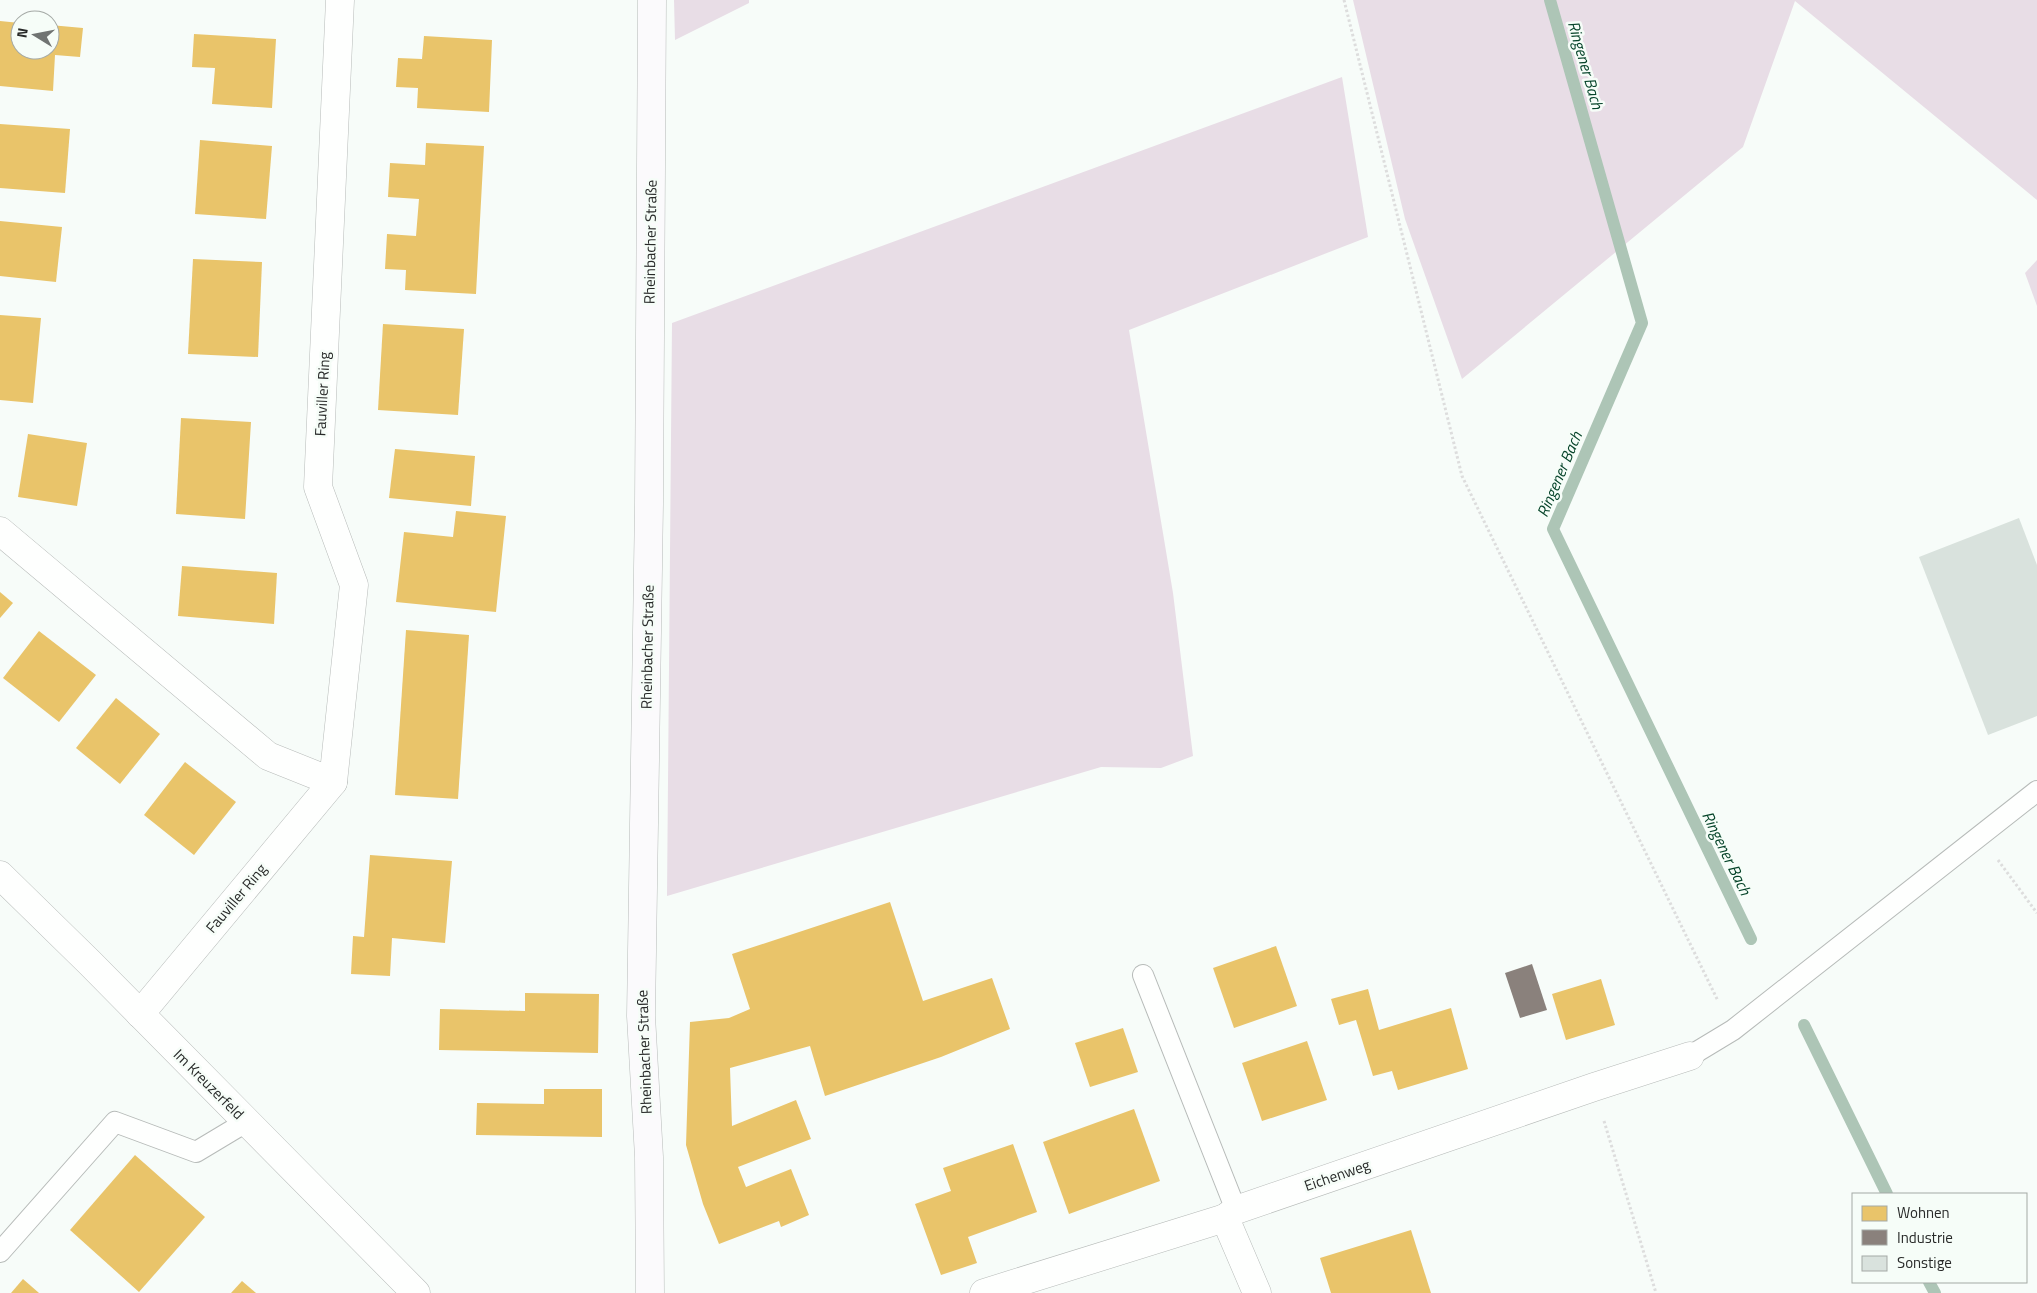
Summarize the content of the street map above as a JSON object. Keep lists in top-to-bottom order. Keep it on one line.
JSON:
{"streets":{"main road":["Rheinbacher Straße"],"street":["Fauviller Ring","Im Kreuzerfeld","Eichenweg"]},"crossings":[["Fauviller Ring","Im Kreuzerfeld"]],"water":["Ringener Bach"],"legend":["Wohnen","Industrie","Sonstige"],"north":"left"}
